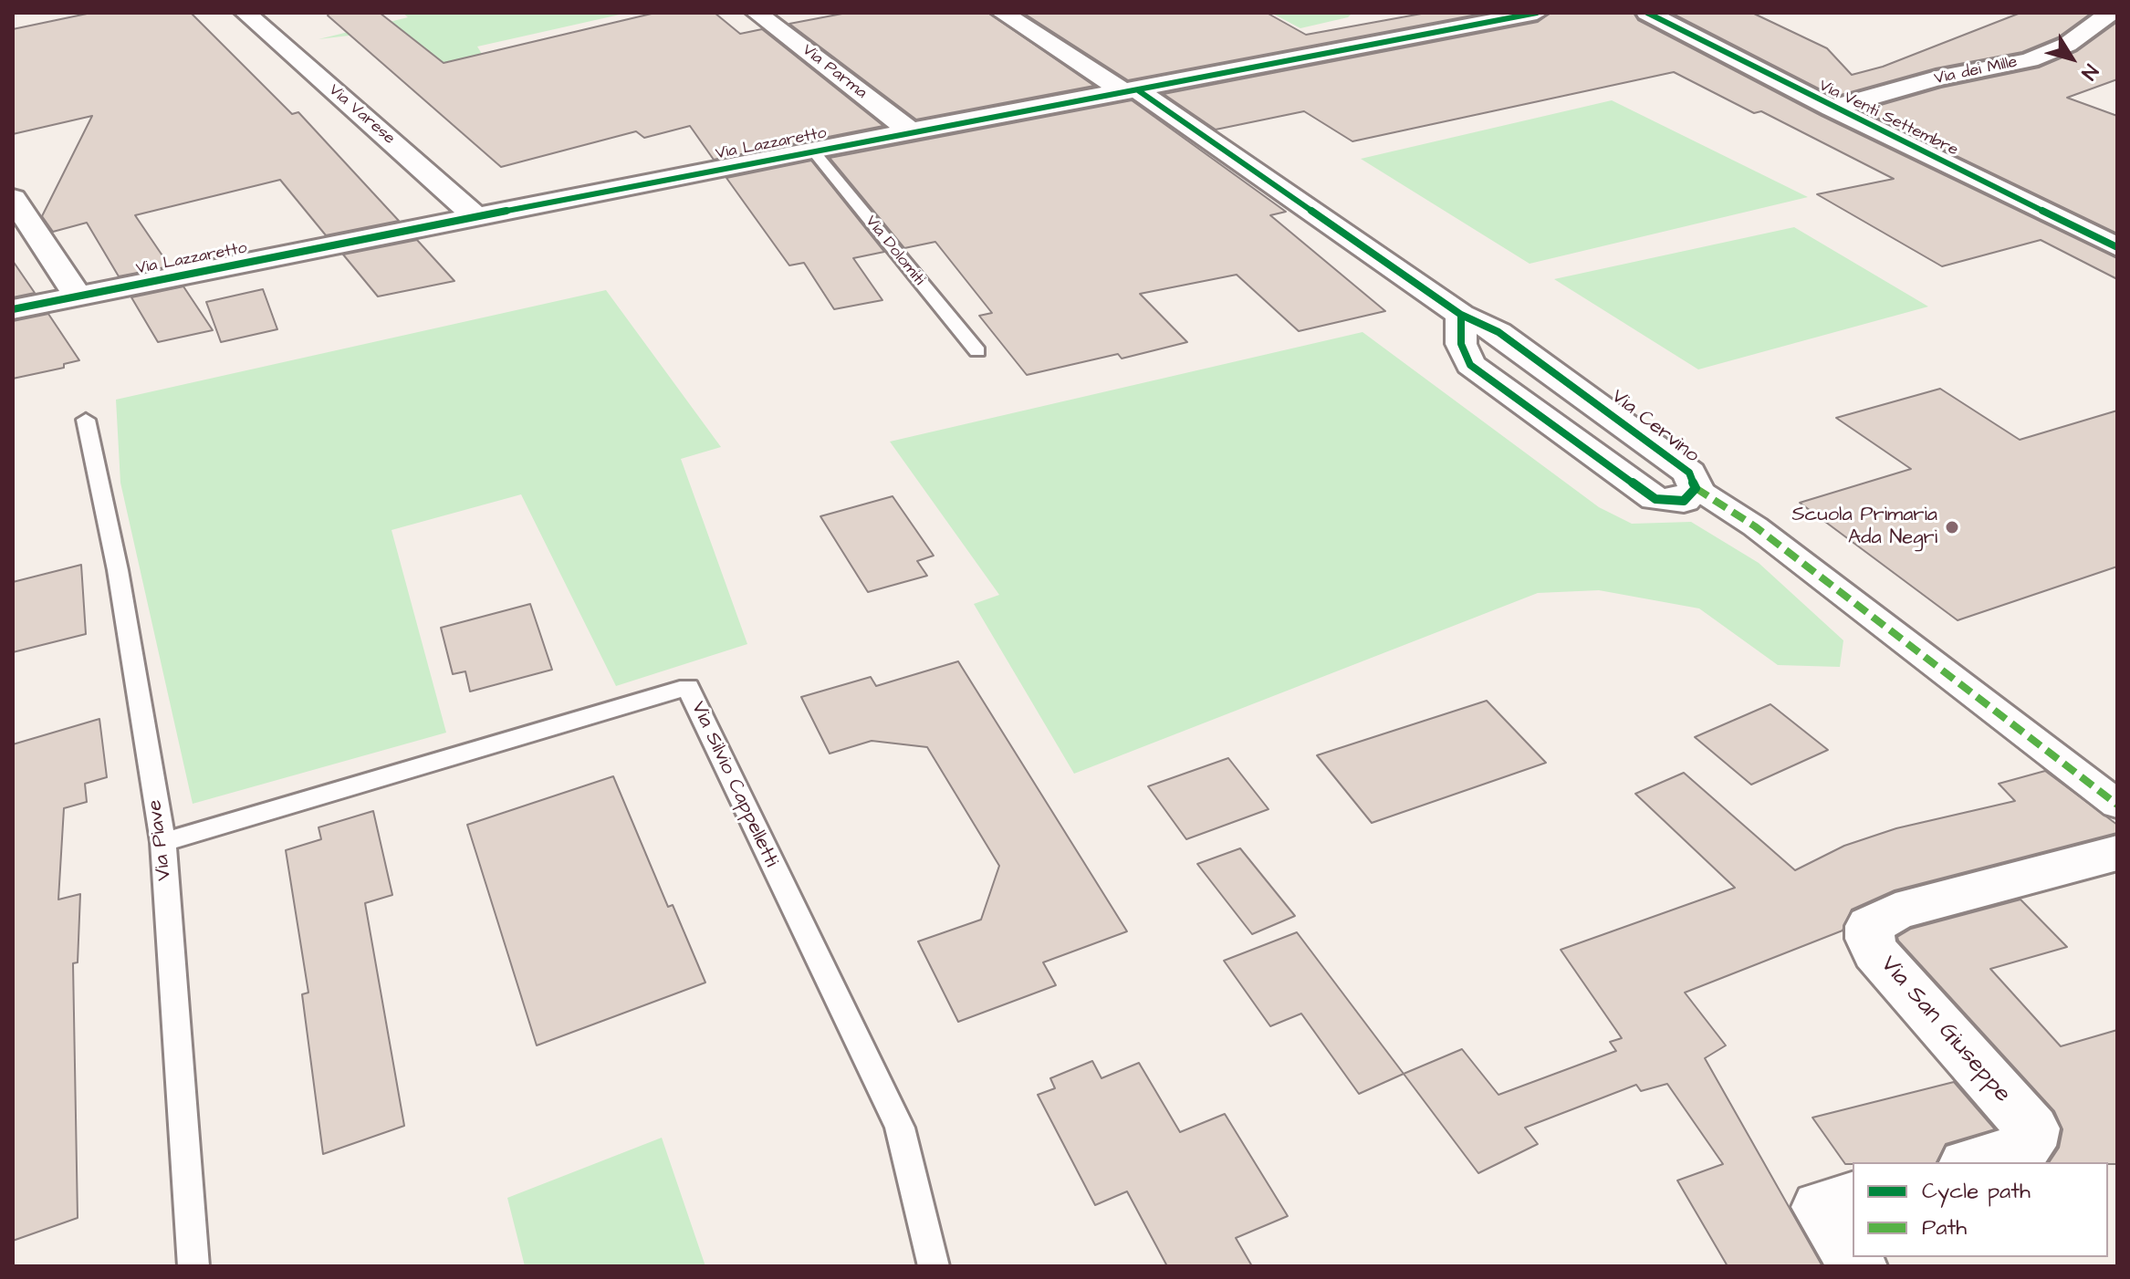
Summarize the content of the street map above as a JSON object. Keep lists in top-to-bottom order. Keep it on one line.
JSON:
{"streets":{"street":["Via dei Mille","Via Parma","Via Varese","Via Venti Settembre","Via Lazzaretto","Via Cervino","Via San Giuseppe"],"lane":["Via Dolomiti","Via Silvio Cappelletti","Via Piave"]},"crossings":[["Via dei Mille","Via Venti Settembre"],["Via Parma","Via Lazzaretto"],["Via Varese","Via Lazzaretto"],["Via Lazzaretto","Via Dolomiti"],["Via Lazzaretto","Via Cervino"],["Via Silvio Cappelletti","Via Piave"]],"places":["Scuola Primaria Ada Negri"],"legend":["Cycle path","Path"],"north":"bottom right"}
